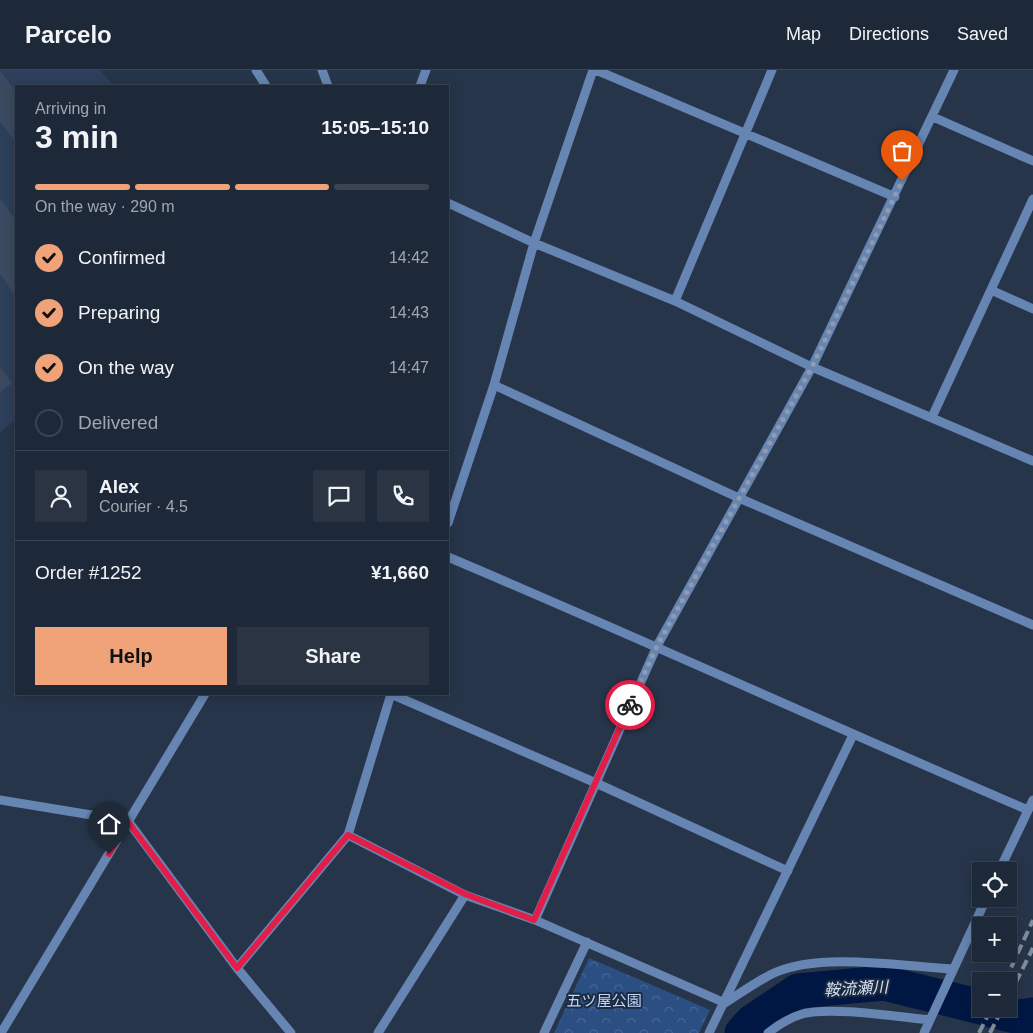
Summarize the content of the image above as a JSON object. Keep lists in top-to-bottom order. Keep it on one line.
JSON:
{"water":["鞍流瀬川"],"parks":["五ツ屋公園"],"page":{"header":"Parcelo","nav":["Map","Directions","Saved"],"heading":["3 min","Arriving in","15:05–15:10"],"panel":["Alex","Courier · 4.5","Order #1252","¥1,660"],"bar":"On the way · 290 m","list":[["Confirmed","14:42"],["Preparing","14:43"],["On the way","14:47"],"Delivered"],"buttons":["Help","Share"],"map_buttons":["+","−"]}}
